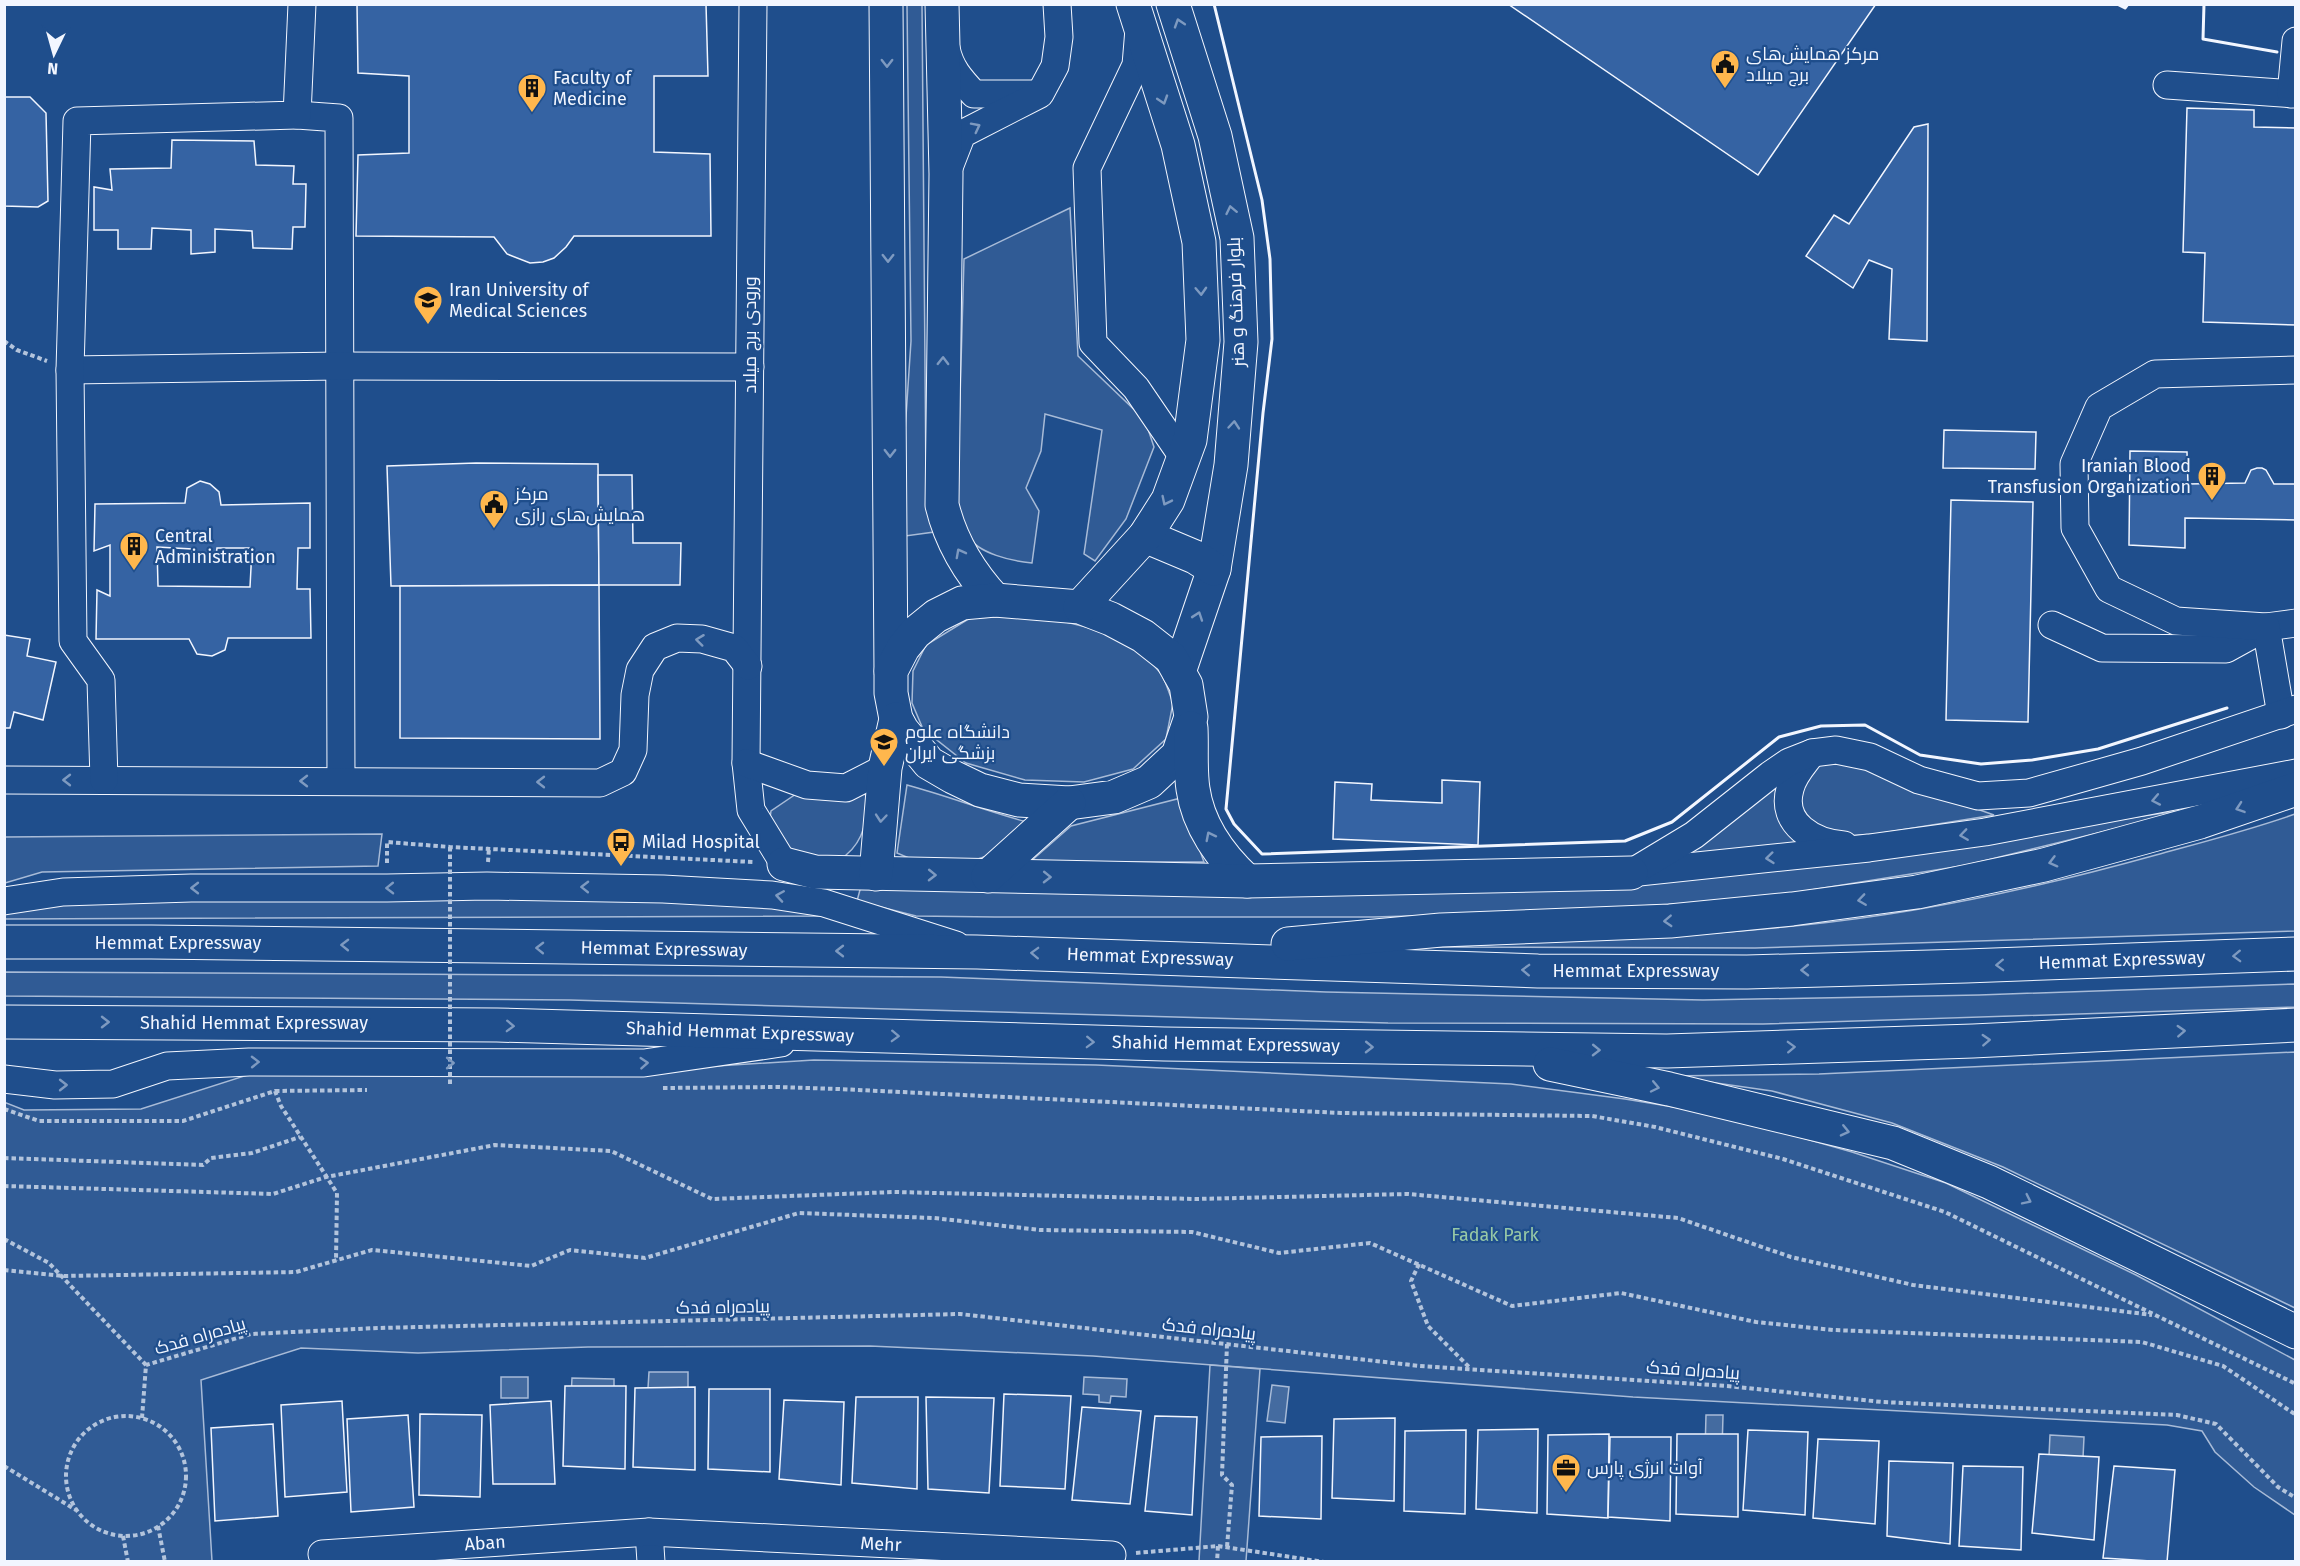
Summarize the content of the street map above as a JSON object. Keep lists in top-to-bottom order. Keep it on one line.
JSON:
{"streets":{"main road":["بلوار فرهنگ و هنر","Hemmat Expressway","Shahid Hemmat Expressway"],"street":["ورودی برج میلاد","Aban","Mehr"],"path":["پیاده‌راه فدک"]},"crossings":[["Aban","Mehr"]],"parks":["Fadak Park"],"places":{"public building":["مرکز همایش‌های برج میلاد","مرکز همایش‌های رازی"],"building":["Faculty of Medicine","Iranian Blood Transfusion Organization","Central Administration"],"school or university":["Iran University of Medical Sciences","دانشگاه علوم بزشگى ايران"],"bus stop":["Milad Hospital"],"office":["آوات انرژی پارس"]},"north":"bottom"}
